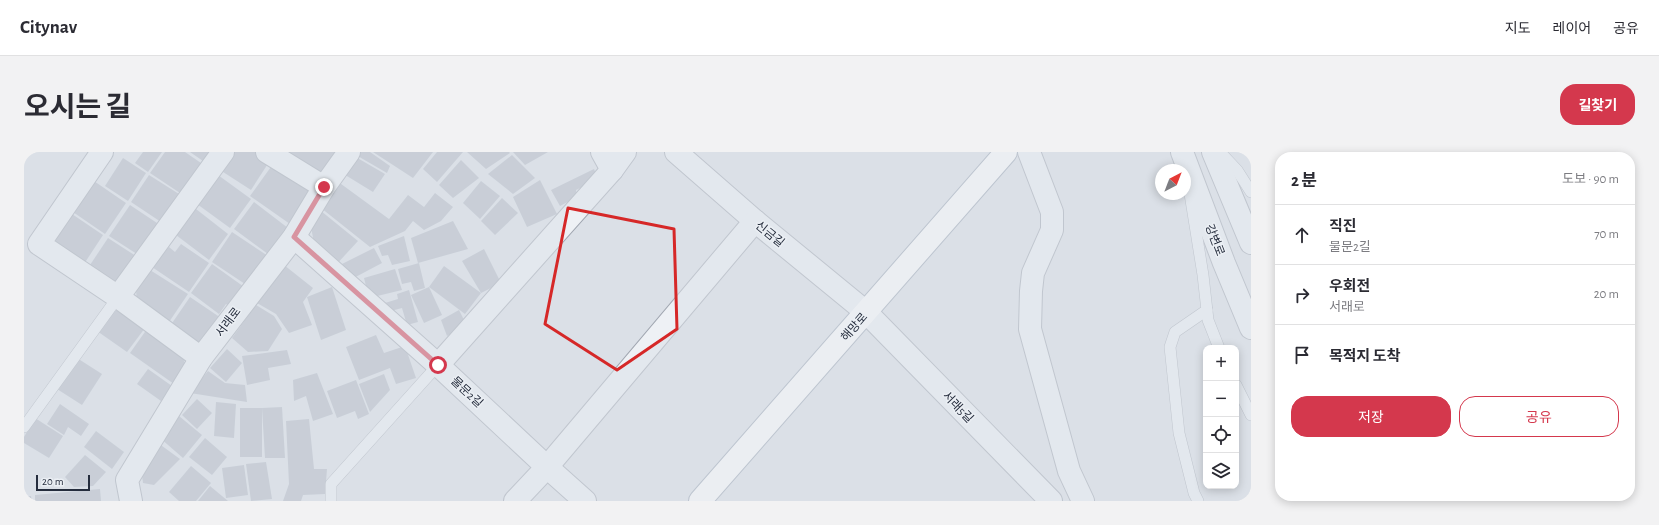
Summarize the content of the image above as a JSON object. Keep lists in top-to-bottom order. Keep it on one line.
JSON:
{"streets":{"main road":["해망로"],"street":["신금길","강변로","서래로","물문2길","서래5길"]},"crossings":[["신금길","해망로"],["신금길","서래5길"],["서래로","물문2길"],["해망로","서래5길"]],"scale_bar":"20 m","north":"top right","page":{"header":"Citynav","nav":["지도","레이어","공유"],"title":"오시는 길","buttons":["길찾기",["저장","공유"]],"heading":["2 분","도보 · 90 m"],"list":[["직진","물문2길","70 m"],["우회전","서래로","20 m"],"목적지 도착"],"map_buttons":["+","−"],"scale":"20 m"}}
